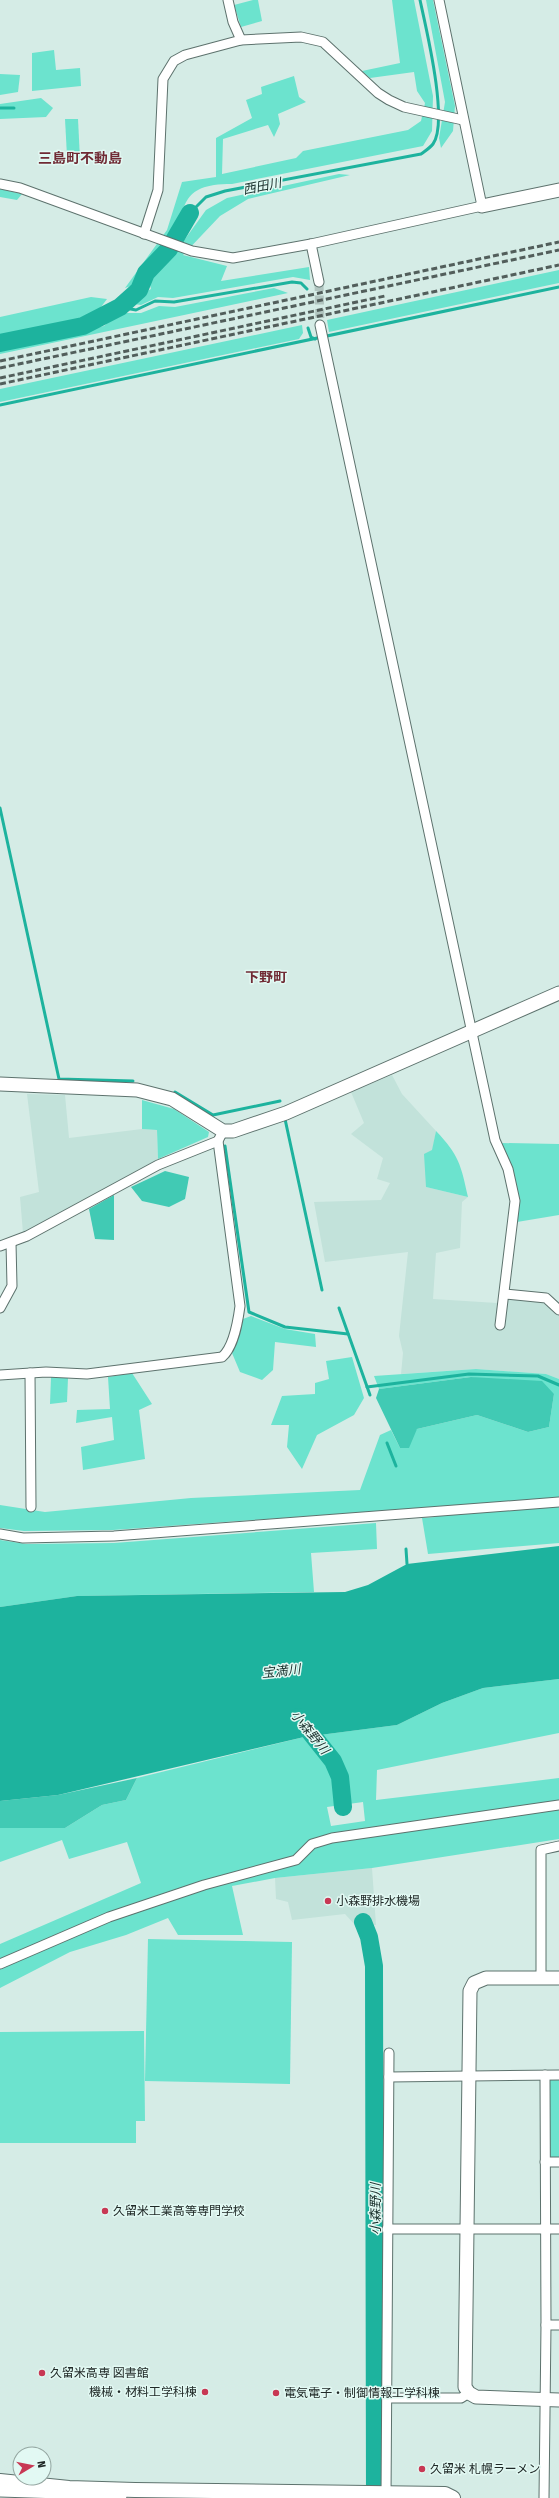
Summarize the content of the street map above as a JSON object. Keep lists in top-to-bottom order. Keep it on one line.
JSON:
{"districts":["三島町不動島","下野町"],"water":["西田川","宝満川","小森野川"],"places":["小森野排水機場","久留米工業高等専門学校","久留米高専 図書館","機械・材料工学科棟","電気電子・制御情報工学科棟","久留米 札幌ラーメン"],"north":"right"}
